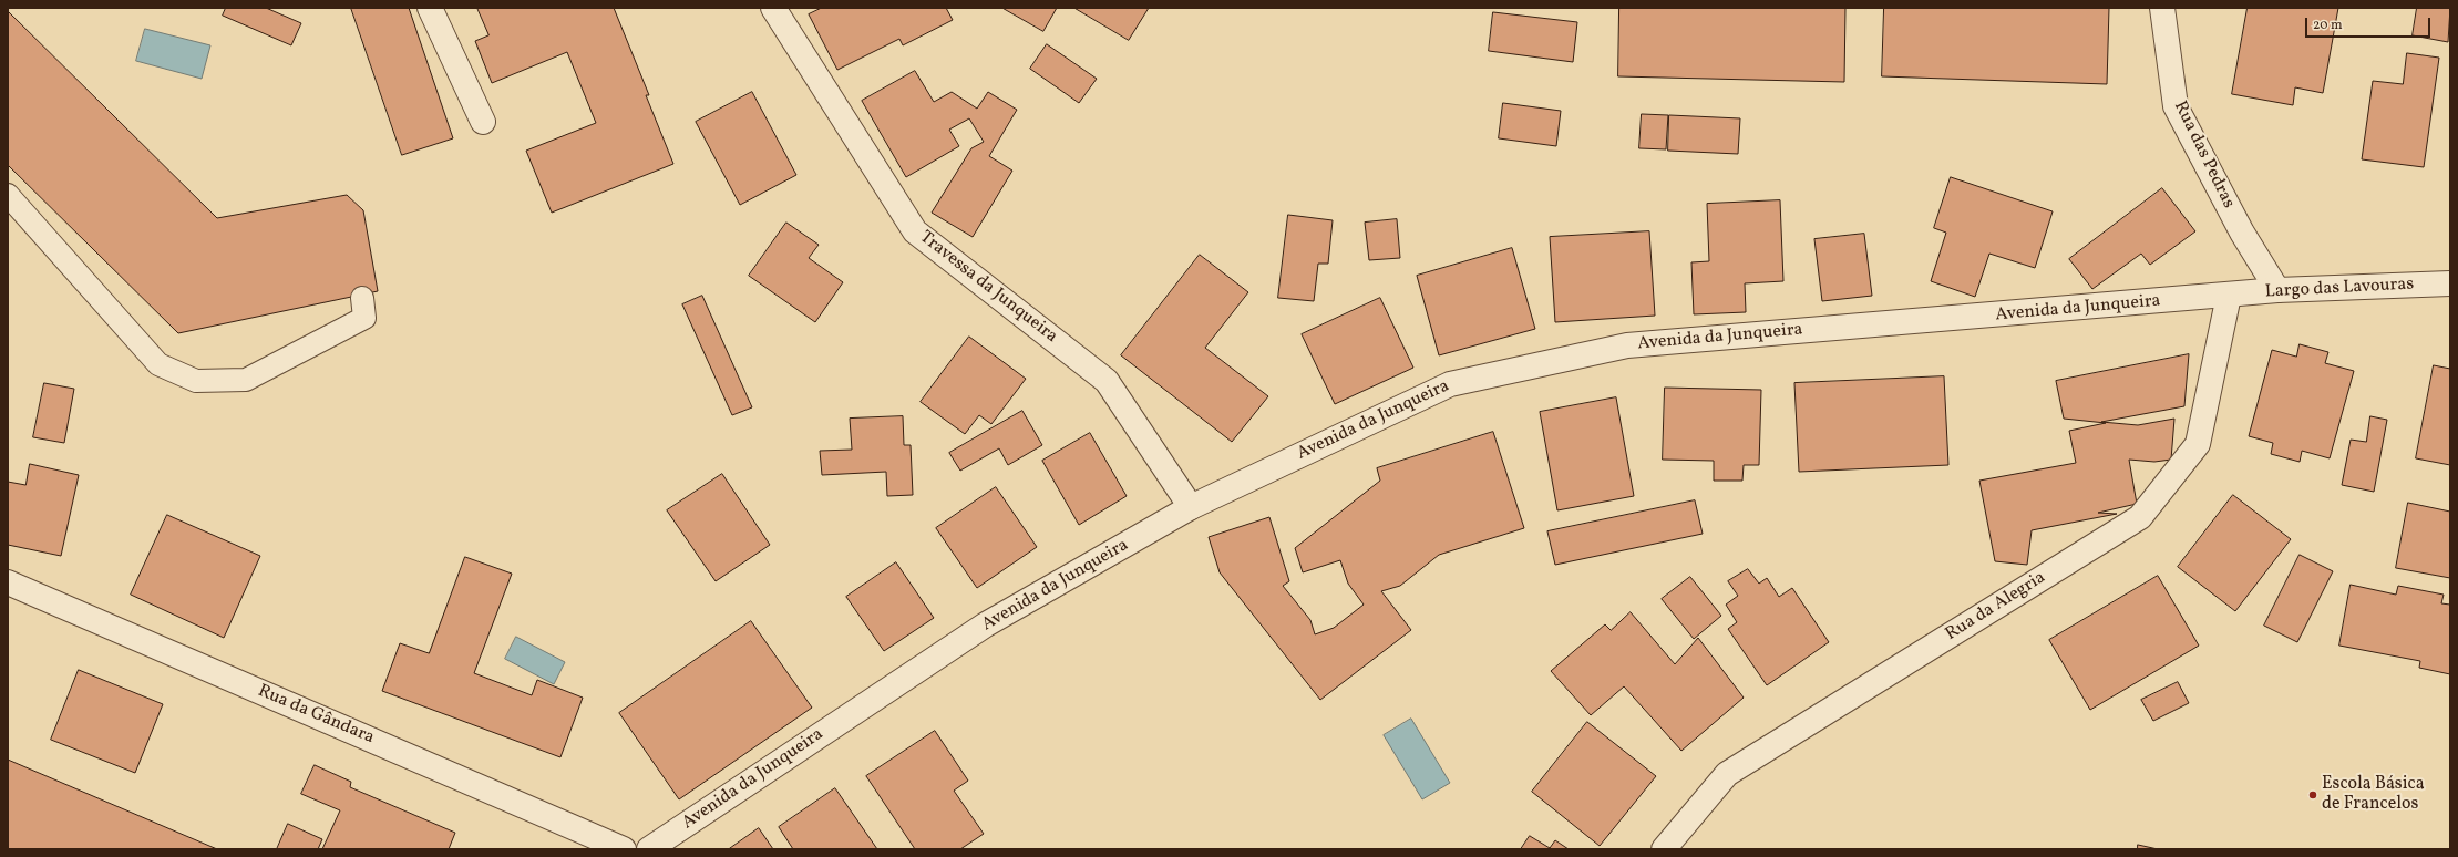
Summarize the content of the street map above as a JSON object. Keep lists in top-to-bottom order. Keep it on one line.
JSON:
{"streets":{"street":["Rua das Pedras","Travessa da Junqueira","Largo das Lavouras","Avenida da Junqueira","Rua da Alegria","Rua da Gândara"]},"crossings":[["Rua das Pedras","Largo das Lavouras"],["Travessa da Junqueira","Avenida da Junqueira"],["Largo das Lavouras","Avenida da Junqueira"],["Largo das Lavouras","Rua da Alegria"],["Avenida da Junqueira","Rua da Alegria"]],"places":["Escola Básica de Francelos"],"scale_bar":"20 m"}
